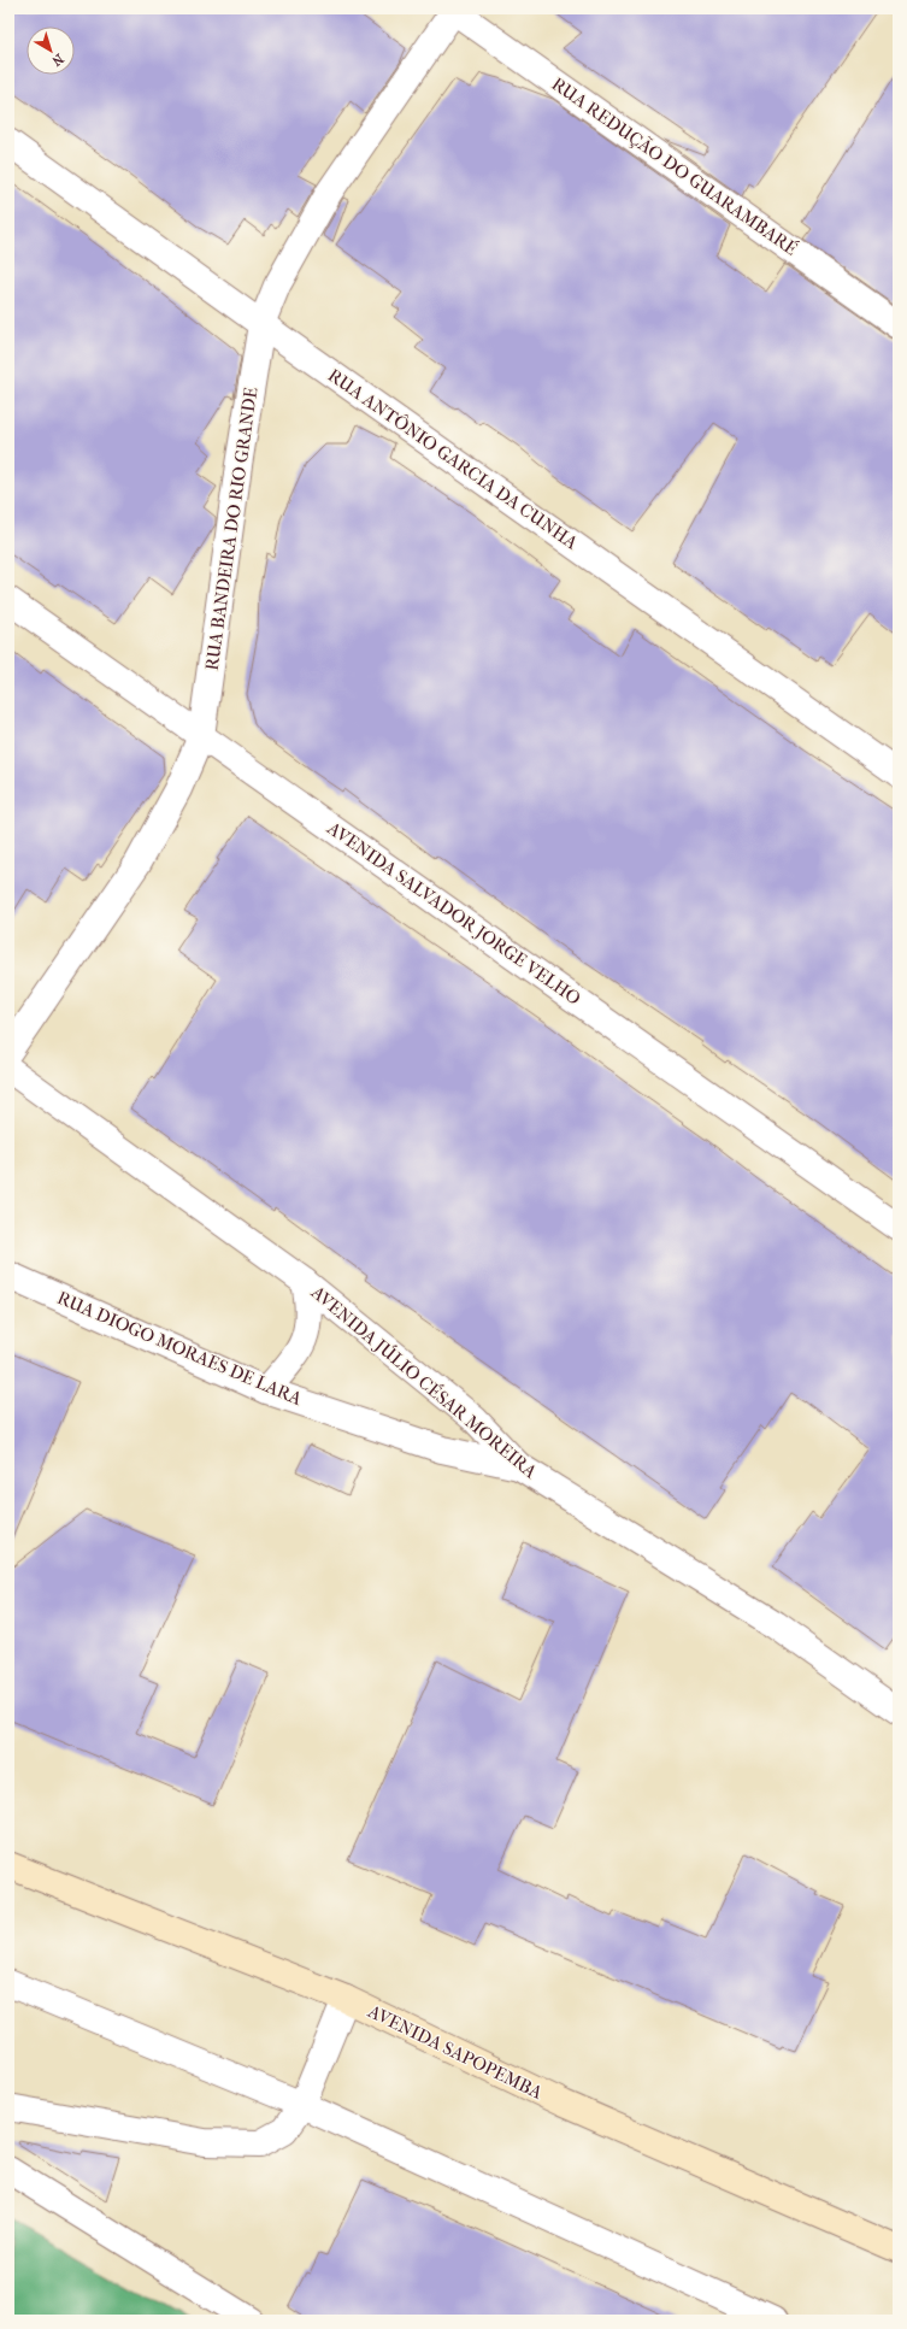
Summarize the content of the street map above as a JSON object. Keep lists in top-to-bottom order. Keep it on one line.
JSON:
{"streets":{"main road":["AVENIDA SAPOPEMBA"],"street":["RUA REDUÇÃO DO GUARAMBARÉ","RUA ANTÔNIO GARCIA DA CUNHA","RUA BANDEIRA DO RIO GRANDE","AVENIDA SALVADOR JORGE VELHO","RUA DIOGO MORAES DE LARA","AVENIDA JÚLIO CÉSAR MOREIRA"]},"crossings":[["RUA REDUÇÃO DO GUARAMBARÉ","RUA BANDEIRA DO RIO GRANDE"],["RUA ANTÔNIO GARCIA DA CUNHA","RUA BANDEIRA DO RIO GRANDE"],["RUA BANDEIRA DO RIO GRANDE","AVENIDA SALVADOR JORGE VELHO"],["RUA DIOGO MORAES DE LARA","AVENIDA JÚLIO CÉSAR MOREIRA"]],"north":"bottom right"}
